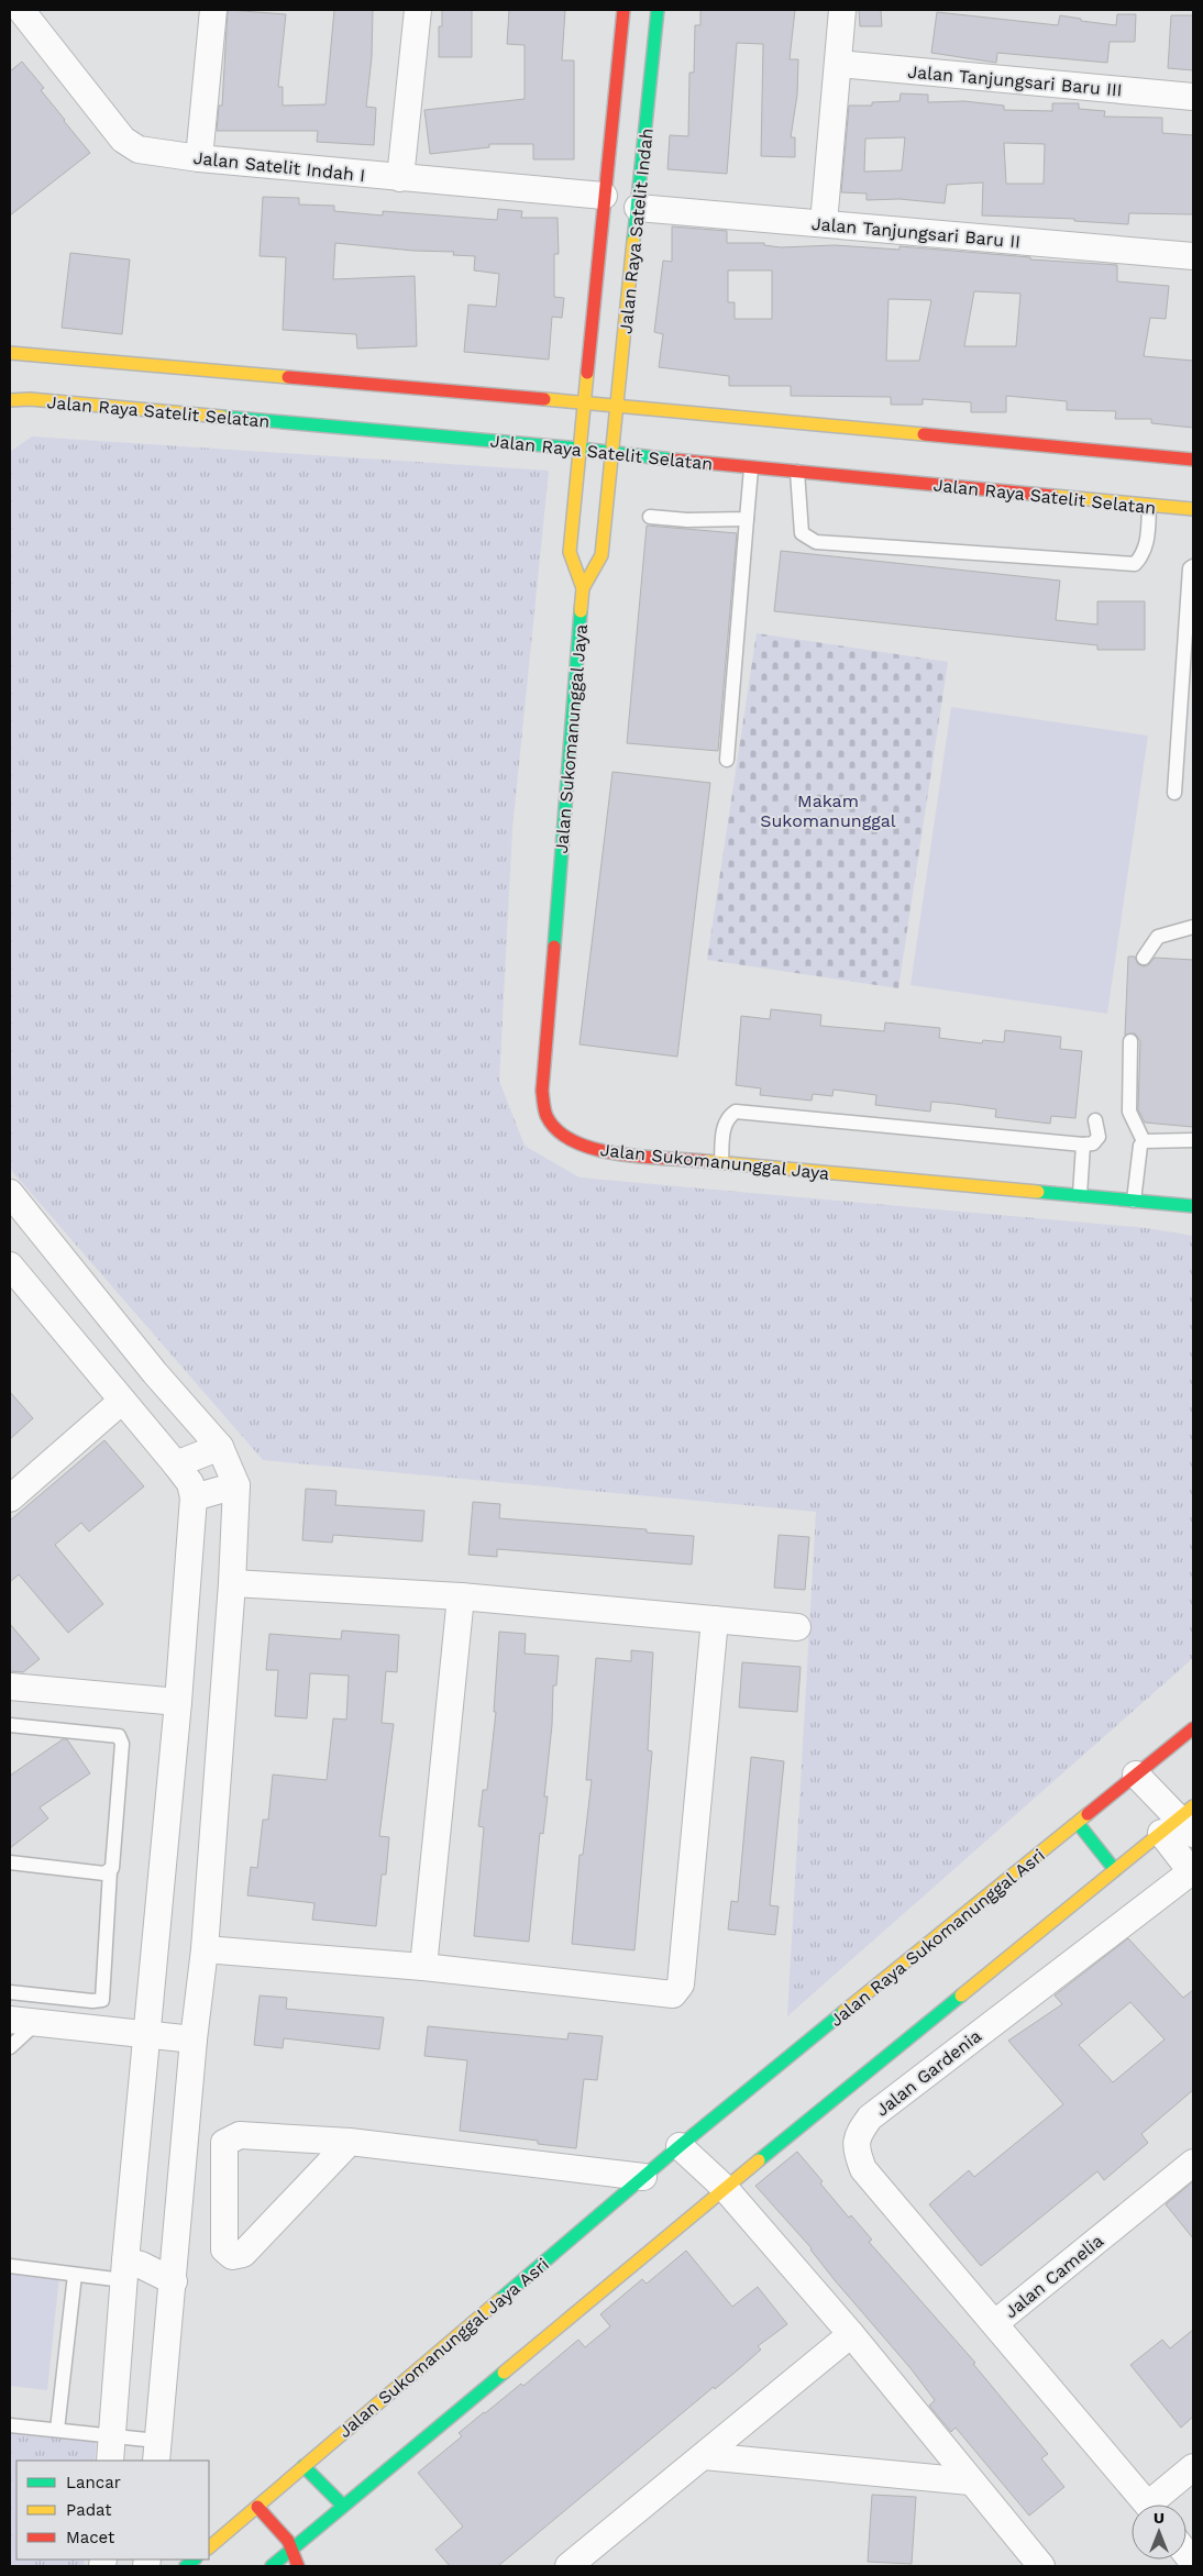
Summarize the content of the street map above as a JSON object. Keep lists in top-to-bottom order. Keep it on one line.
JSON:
{"streets":{"street":["Jalan Tanjungsari Baru III","Jalan Satelit Indah I","Jalan Raya Satelit Indah","Jalan Tanjungsari Baru II","Jalan Raya Satelit Selatan","Jalan Sukomanunggal Jaya","Jalan Raya Sukomanunggal Asri","Jalan Gardenia","Jalan Camelia","Jalan Sukomanunggal Jaya Asri"]},"crossings":[["Jalan Satelit Indah I","Jalan Raya Satelit Indah"],["Jalan Raya Satelit Indah","Jalan Tanjungsari Baru II"],["Jalan Raya Satelit Indah","Jalan Raya Satelit Selatan"],["Jalan Raya Satelit Indah","Jalan Sukomanunggal Jaya"],["Jalan Raya Satelit Selatan","Jalan Sukomanunggal Jaya"],["Jalan Raya Sukomanunggal Asri","Jalan Sukomanunggal Jaya Asri"],["Jalan Gardenia","Jalan Camelia"]],"parks":["Makam Sukomanunggal"],"legend":["Lancar","Padat","Macet"],"north":"top"}
